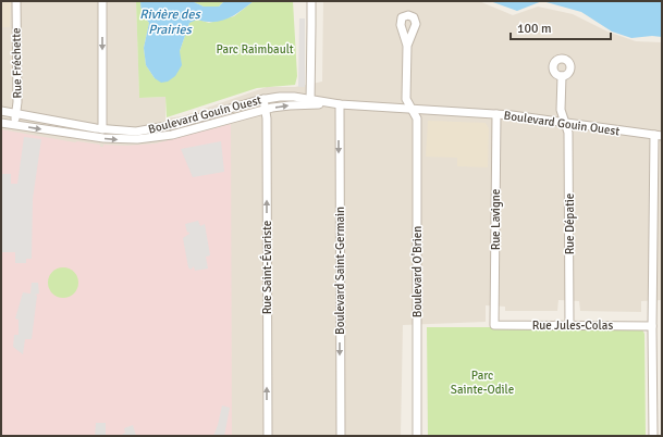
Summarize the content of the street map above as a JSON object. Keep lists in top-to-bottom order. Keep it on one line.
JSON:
{"streets":{"street":["Rue Fréchette","Boulevard Gouin Ouest","Rue Lavigne","Rue Dépatie","Rue Saint-Évariste","Boulevard Saint-Germain","Boulevard O'Brien","Rue Jules-Colas"]},"crossings":[["Rue Fréchette","Boulevard Gouin Ouest"],["Boulevard Gouin Ouest","Rue Lavigne"],["Boulevard Gouin Ouest","Rue Dépatie"],["Boulevard Gouin Ouest","Rue Saint-Évariste"],["Boulevard Gouin Ouest","Boulevard Saint-Germain"],["Boulevard Gouin Ouest","Boulevard O'Brien"],["Rue Lavigne","Rue Jules-Colas"],["Rue Dépatie","Rue Jules-Colas"]],"one_way":["Rue Saint-Évariste","Boulevard Saint-Germain"],"water":["Rivière des Prairies"],"parks":["Parc Raimbault","Parc Sainte-Odile"],"scale_bar":"100 m"}
